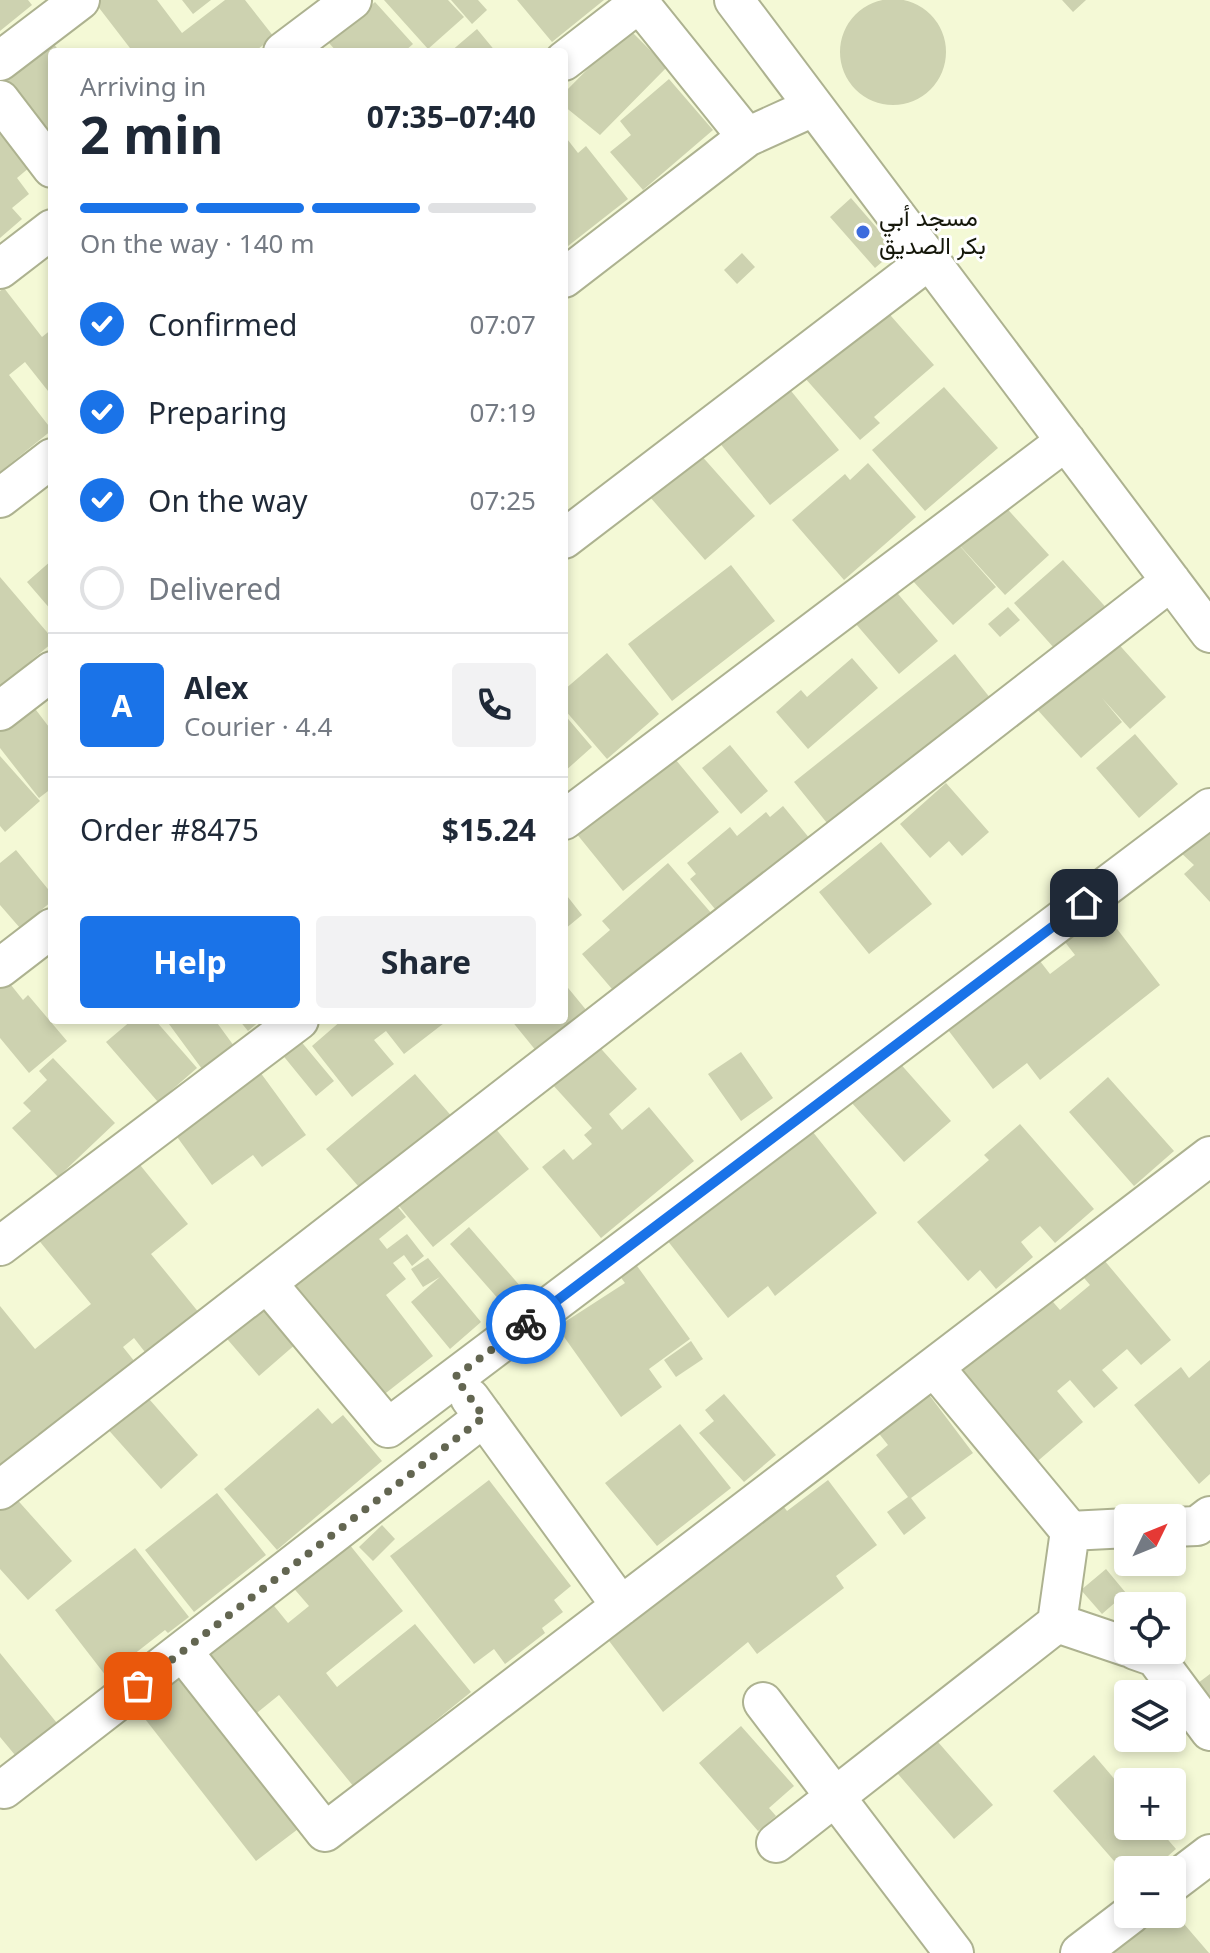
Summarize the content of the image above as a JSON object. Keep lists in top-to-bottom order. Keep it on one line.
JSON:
{"places":["مسجد أبي بكر الصديق"],"north":"top right","page":{"heading":["2 min","Arriving in","07:35–07:40"],"panel":["Alex","Courier · 4.4","Order #8475","$15.24"],"bar":"On the way · 140 m","list":[["Confirmed","07:07"],["Preparing","07:19"],["On the way","07:25"],"Delivered"],"round":"A","buttons":["Help","Share"],"map_buttons":["+","−"]}}
